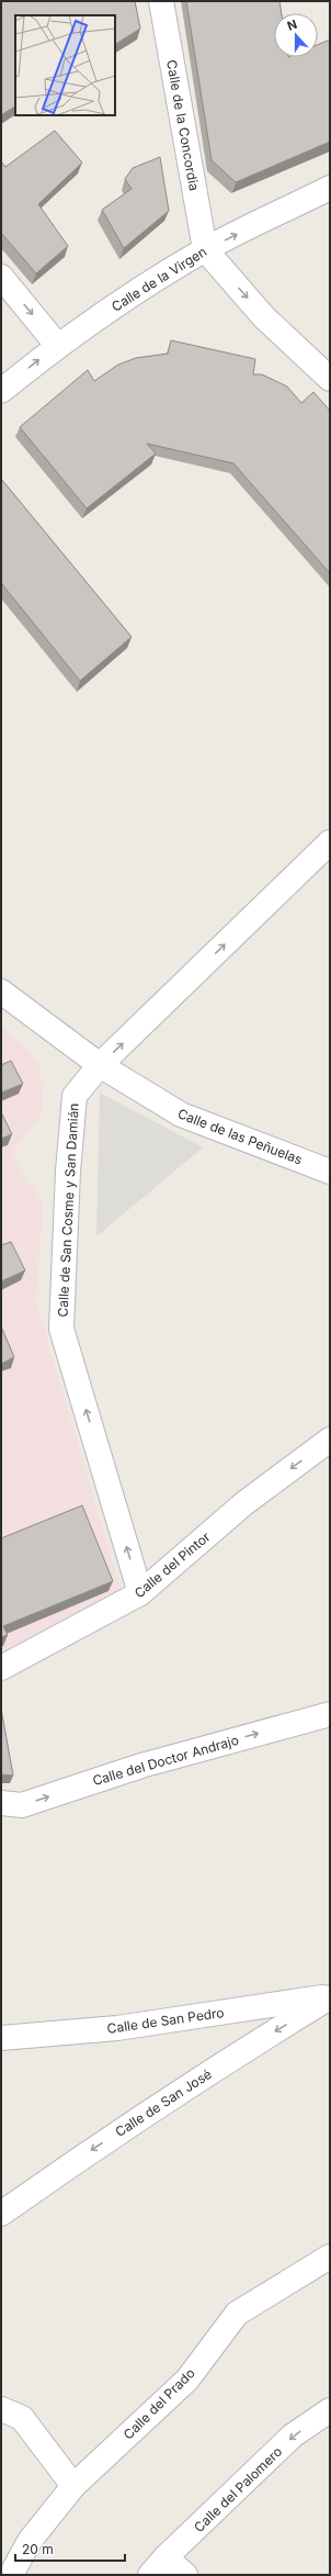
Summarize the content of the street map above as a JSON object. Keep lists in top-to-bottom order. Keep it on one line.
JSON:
{"streets":{"street":["Calle de la Concordia","Calle de la Virgen","Calle de las Peñuelas","Calle de San Cosme y San Damián","Calle del Pintor","Calle del Doctor Andrajo","Calle de San Pedro","Calle de San José","Calle del Prado","Calle del Palomero"]},"crossings":[["Calle de la Concordia","Calle de la Virgen"],["Calle de las Peñuelas","Calle de San Cosme y San Damián"],["Calle de San Cosme y San Damián","Calle del Pintor"],["Calle de San Pedro","Calle de San José"]],"one_way":["Calle de la Virgen","Calle de San Cosme y San Damián","Calle del Pintor","Calle del Doctor Andrajo","Calle de San José","Calle del Palomero"],"scale_bar":"20 m","north":"top"}
